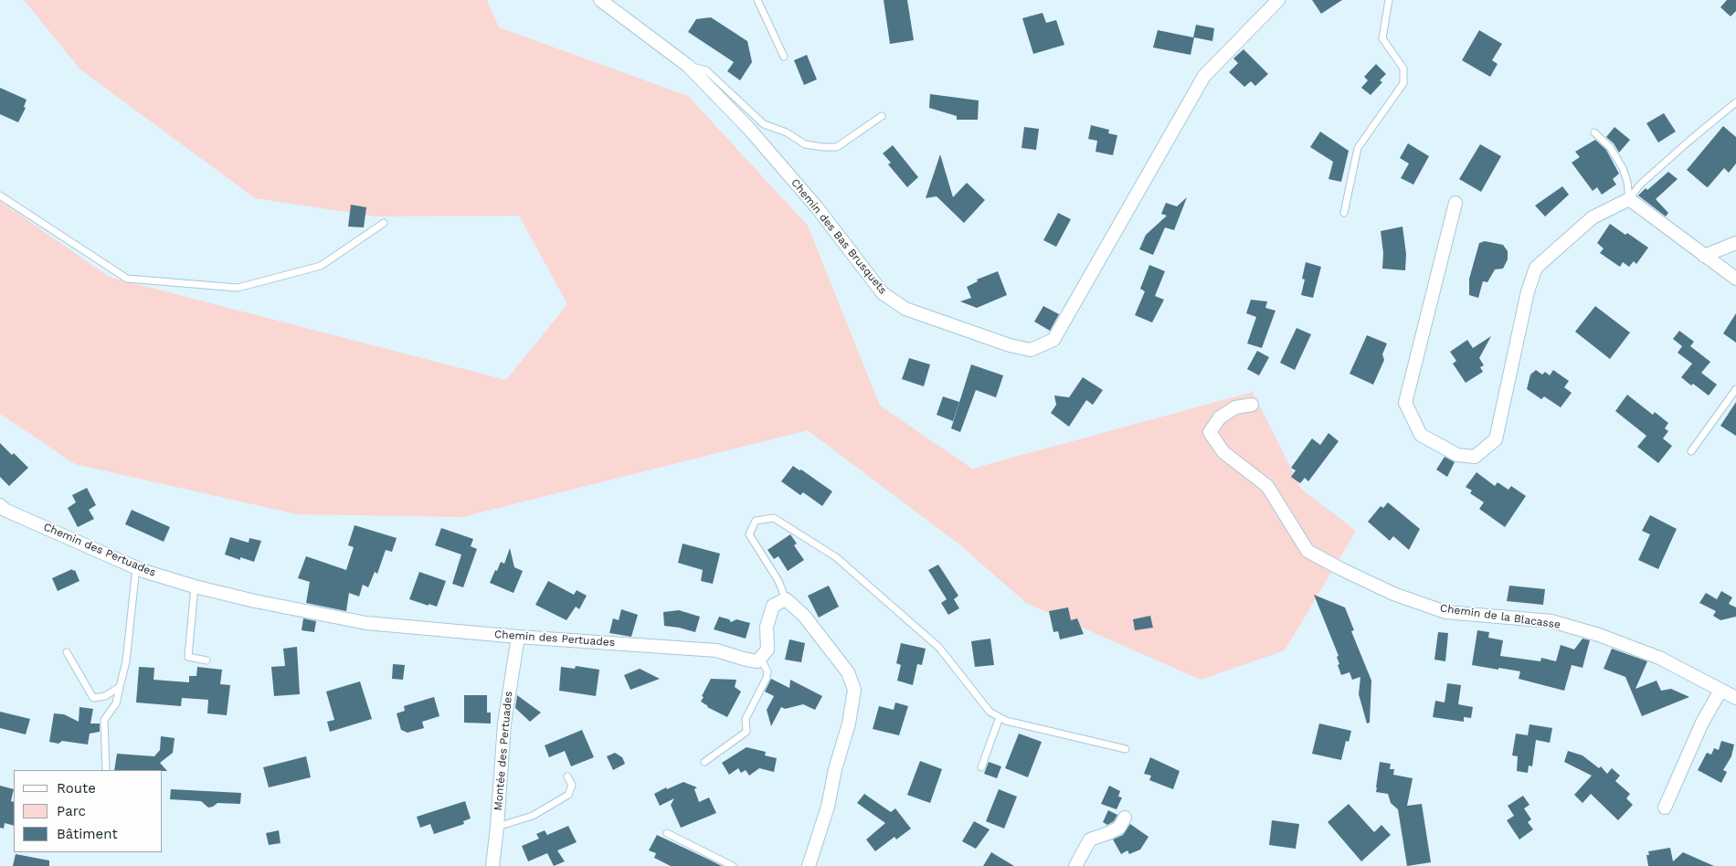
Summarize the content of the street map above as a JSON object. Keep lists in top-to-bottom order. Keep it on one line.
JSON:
{"streets":{"street":["Chemin des Bas Brusquets","Chemin des Pertuades","Chemin de la Blacasse","Montée des Pertuades"]},"crossings":[["Chemin des Pertuades","Montée des Pertuades"]],"legend":["Route","Parc","Bâtiment"]}
